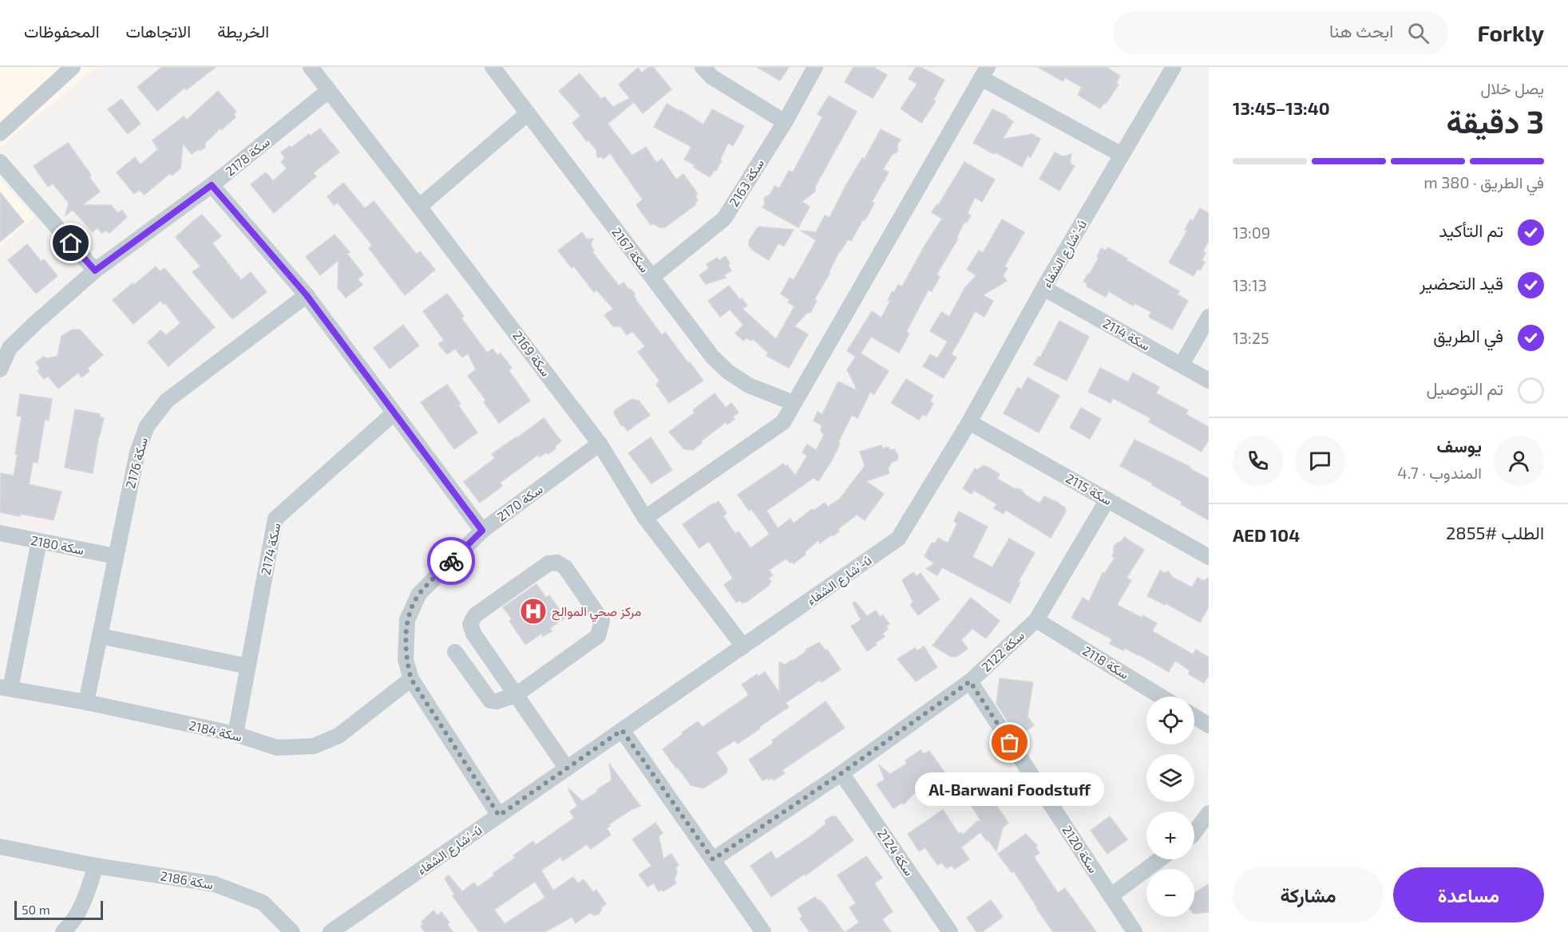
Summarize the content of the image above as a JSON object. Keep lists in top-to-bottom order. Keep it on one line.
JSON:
{"streets":{"street":["سكة 2178","سكة 2163","سكة 2167","شارع الشفاء'-ú","سكة 2114","سكة 2169","سكة 2176","سكة 2115","سكة 2170","سكة 2180","سكة 2174","سكة 2122","سكة 2118","سكة 2184","سكة 2120","سكة 2124","سكة 2186"]},"crossings":[["سكة 2178","سكة 2169"],["سكة 2163","سكة 2167"],["شارع الشفاء'-ú","سكة 2114"],["شارع الشفاء'-ú","سكة 2169"],["شارع الشفاء'-ú","سكة 2115"],["شارع الشفاء'-ú","سكة 2170"],["سكة 2169","سكة 2170"],["سكة 2176","سكة 2180"],["سكة 2176","سكة 2184"],["سكة 2115","سكة 2122"],["سكة 2170","سكة 2184"],["سكة 2174","سكة 2184"],["سكة 2122","سكة 2118"],["سكة 2122","سكة 2120"],["سكة 2122","سكة 2124"]],"places":{"hospital":["مركز صحي الموالح"],"other":["Al-Barwani Foodstuff"]},"scale_bar":"50 m","page":{"header":"Forkly","search":"ابحث هنا","nav":["الخريطة","الاتجاهات","المحفوظات"],"heading":["3 دقيقة","يصل خلال","13:40–13:45"],"panel":["يوسف","المندوب · 4.7","الطلب #2855","AED 104"],"bar":"في الطريق · 380 m","list":[["تم التأكيد","13:09"],["قيد التحضير","13:13"],["في الطريق","13:25"],"تم التوصيل"],"map_buttons":["+","−"],"bubble":"Al-Barwani Foodstuff","buttons":["مساعدة","مشاركة"],"scale":"50 m"}}
